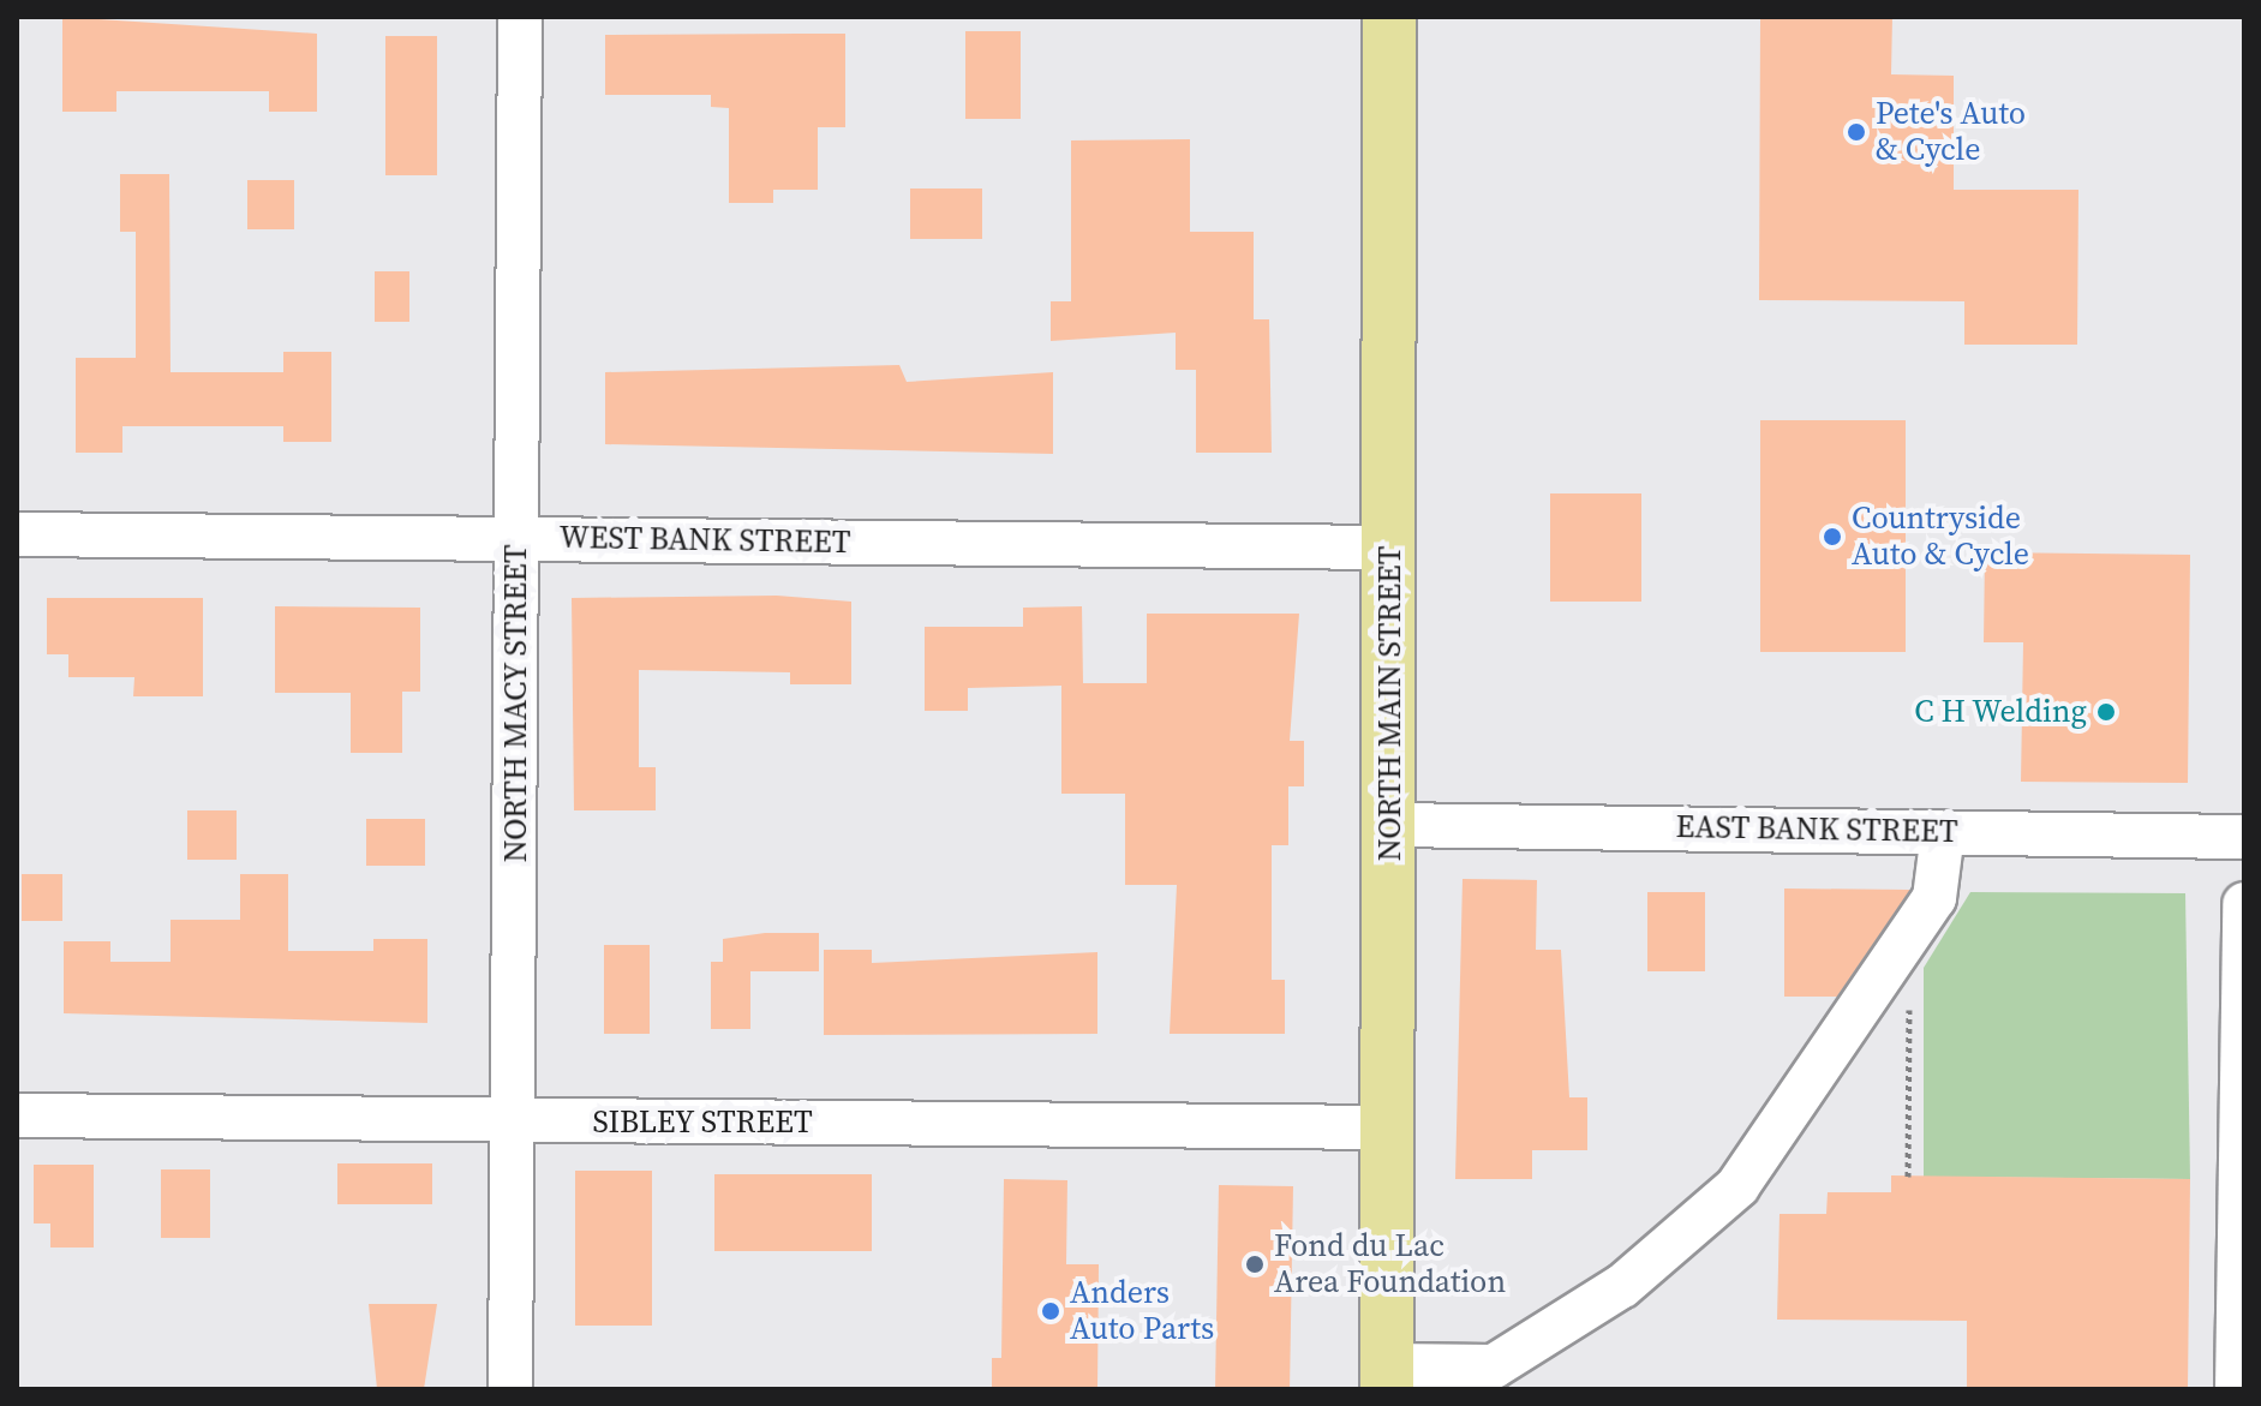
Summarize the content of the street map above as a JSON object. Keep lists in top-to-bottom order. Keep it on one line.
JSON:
{"streets":{"main road":["NORTH MAIN STREET"],"street":["WEST BANK STREET","NORTH MACY STREET","EAST BANK STREET","SIBLEY STREET"]},"crossings":[["WEST BANK STREET","NORTH MACY STREET"],["WEST BANK STREET","NORTH MAIN STREET"],["NORTH MACY STREET","SIBLEY STREET"],["NORTH MAIN STREET","EAST BANK STREET"],["NORTH MAIN STREET","SIBLEY STREET"]],"places":["Pete's Auto & Cycle","Countryside Auto & Cycle","C H Welding","Fond du Lac Area Foundation","Anders Auto Parts"]}
